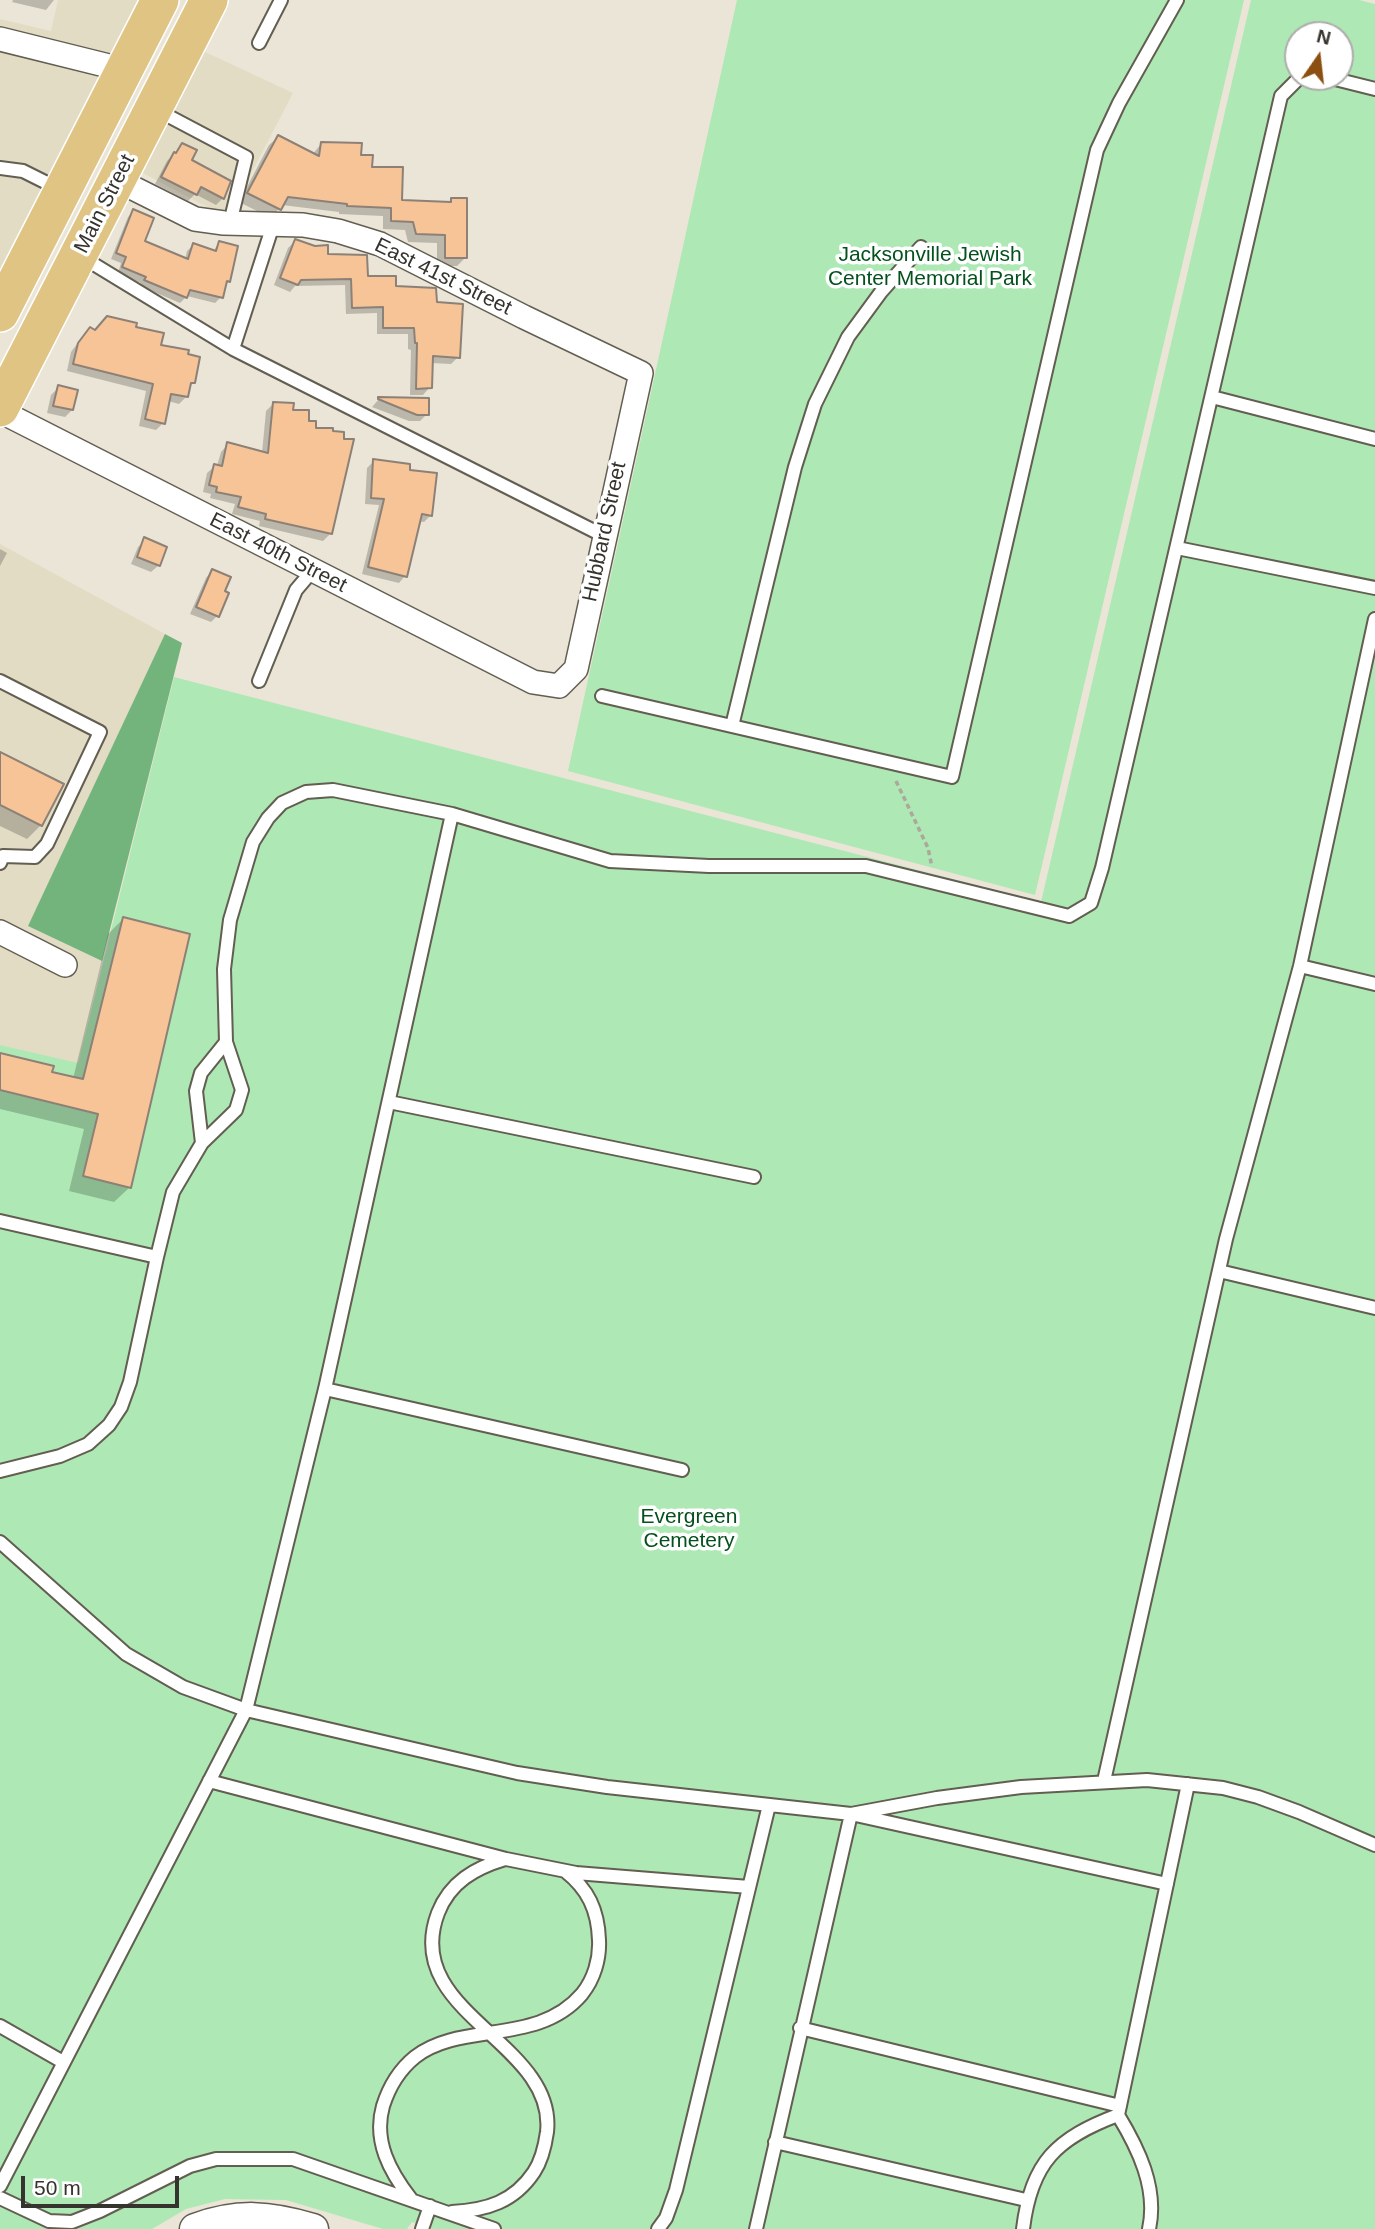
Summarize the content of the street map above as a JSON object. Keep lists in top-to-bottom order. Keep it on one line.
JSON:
{"streets":{"main road":["Main Street"],"street":["East 41st Street","Hubbard Street","East 40th Street"]},"crossings":[["Main Street","East 41st Street"],["Main Street","East 40th Street"],["East 41st Street","Hubbard Street"],["Hubbard Street","East 40th Street"]],"parks":["Jacksonville Jewish Center Memorial Park","Evergreen Cemetery"],"scale_bar":"50 m","north":"top"}
